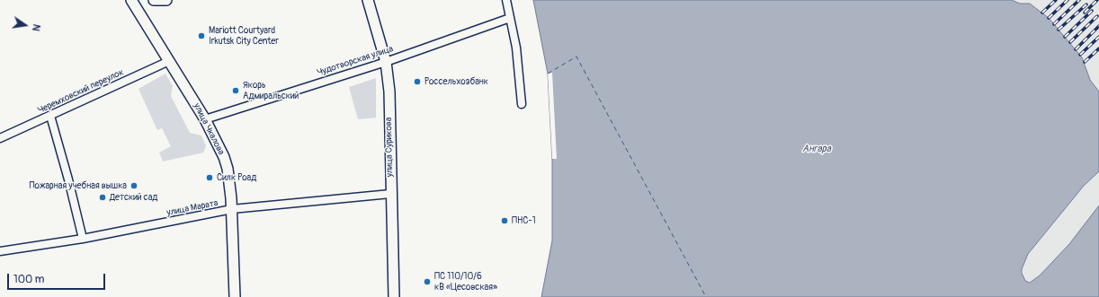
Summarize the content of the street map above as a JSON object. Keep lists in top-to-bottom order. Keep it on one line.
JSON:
{"streets":{"main road":["улица Чкалова","улица Сурикова"],"street":["Чудотворская улица","Черемховский переулок","улица Марата"]},"crossings":[["Чудотворская улица","улица Чкалова"],["Чудотворская улица","улица Сурикова"],["Черемховский переулок","улица Чкалова"],["улица Чкалова","улица Марата"],["улица Сурикова","улица Марата"]],"water":["Ангара"],"places":["Mariott Courtyard Irkutsk City Center","Россельхозбанк","Якорь Адмиральский","Силк Роад","Пожарная учебная вышка","Детский сад","ПНС-1","ПС 110/10/6 кВ «Цесовская»"],"scale_bar":"100 m","north":"right"}
